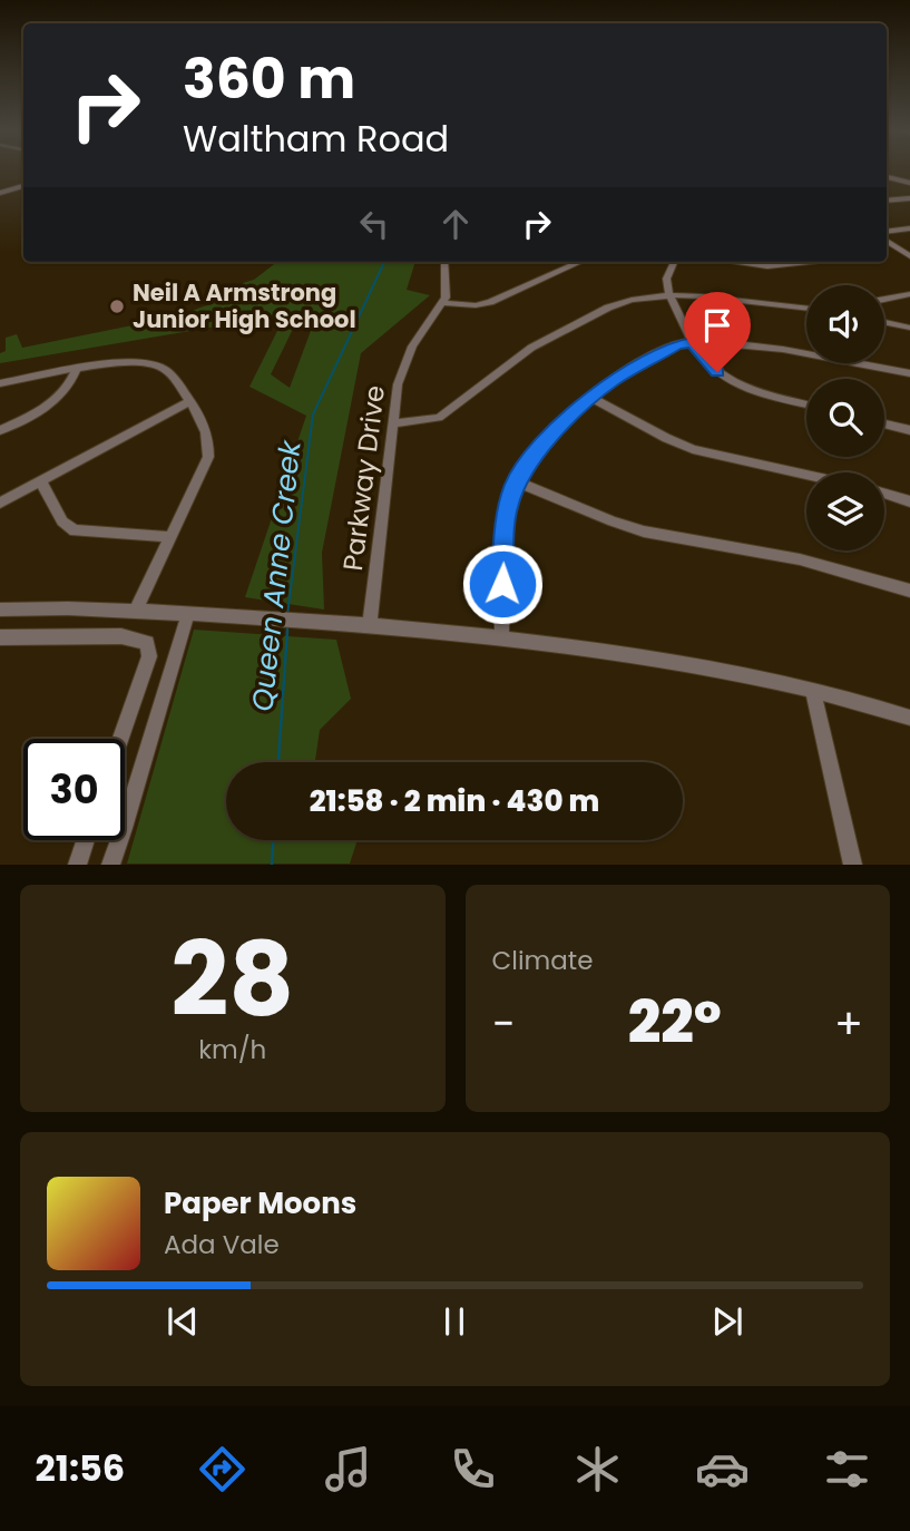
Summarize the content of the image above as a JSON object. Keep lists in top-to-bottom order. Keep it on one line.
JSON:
{"streets":{"street":["Parkway Drive"]},"water":["Queen Anne Creek"],"places":["Neil A Armstrong Junior High School"],"page":{"turn":["360 m","Waltham Road"],"limit":"30","trip":"21:58 · 2 min · 430 m","tile":[["28","km/h"],"Climate"],"heat":["−","22°","+"],"song":["Paper Moons","Ada Vale"],"tabs":"21:56"}}
